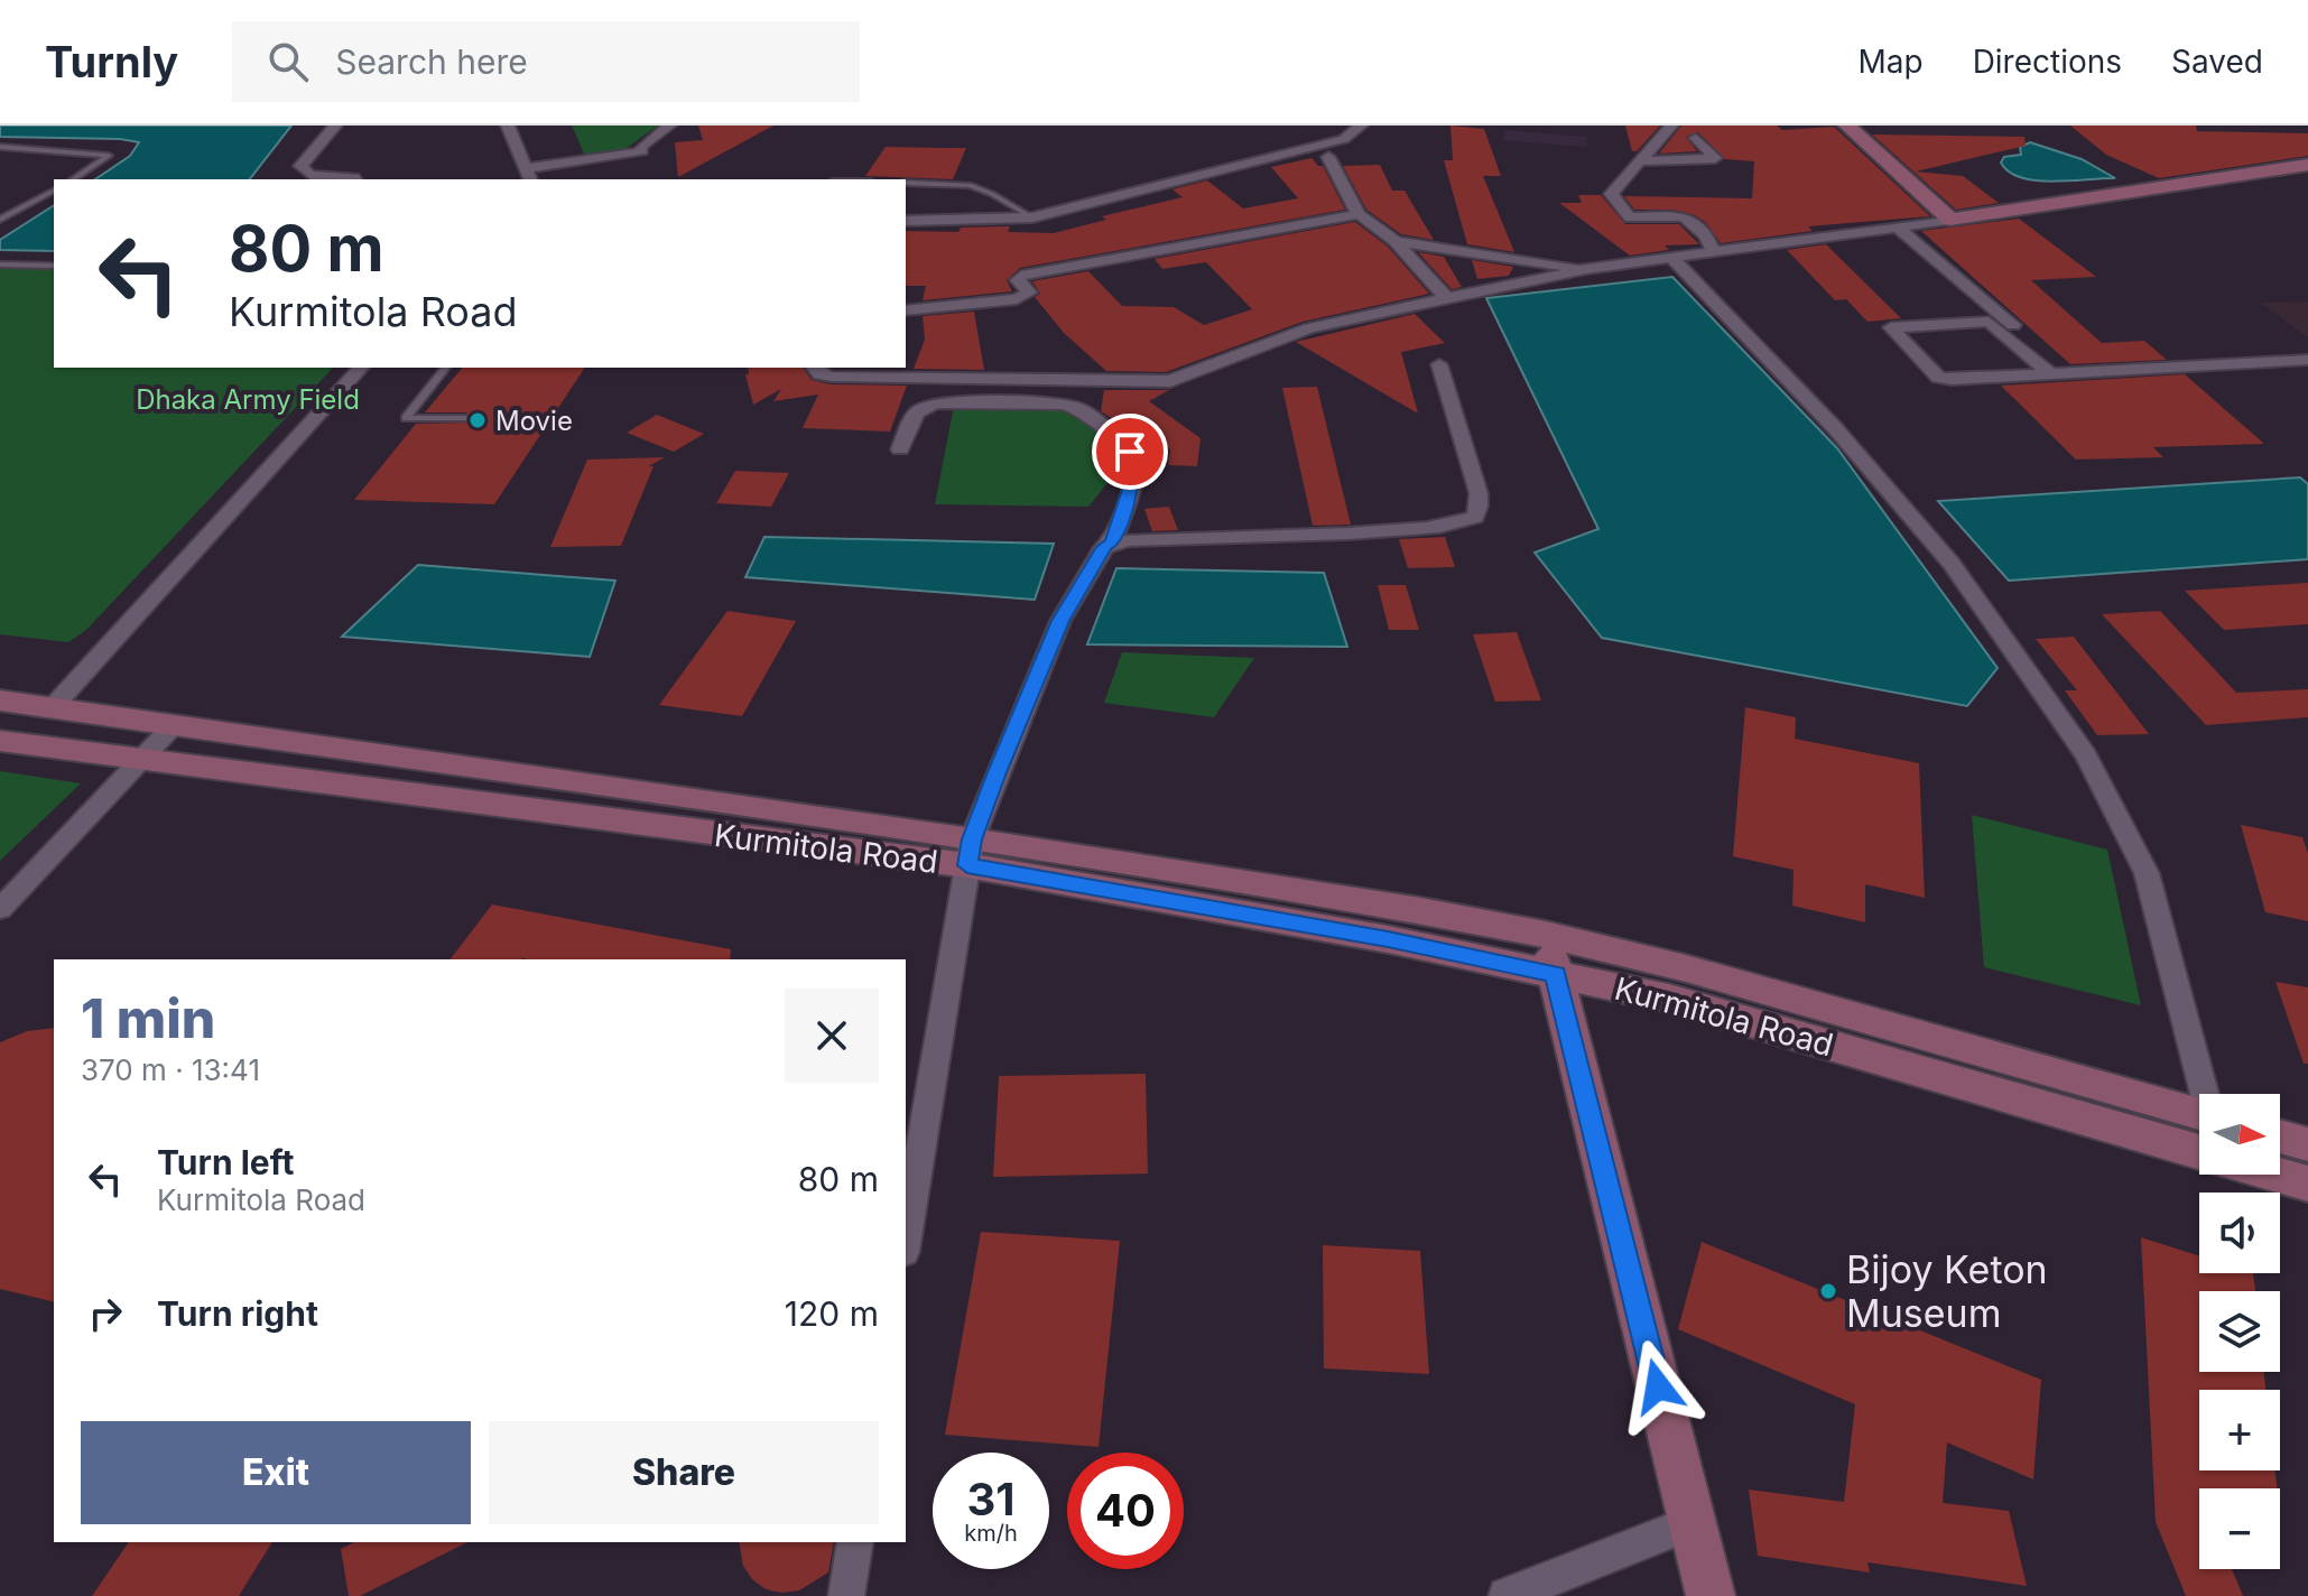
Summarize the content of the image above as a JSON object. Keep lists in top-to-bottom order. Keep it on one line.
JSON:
{"streets":{"main road":["Kurmitola Road"]},"parks":["Dhaka Army Field"],"places":["Movie","Bijoy Keton Museum"],"north":"right","page":{"header":"Turnly","search":"Search here","nav":["Map","Directions","Saved"],"turn":["80 m","Kurmitola Road"],"heading":["1 min","370 m · 13:41"],"map_buttons":["+","−"],"list":[{"name":"Turn left","note":"Kurmitola Road","value":"80 m"},{"name":"Turn right","value":"120 m"}],"buttons":["Exit","Share"],"speed":"31 km/h","limit":"40"}}
